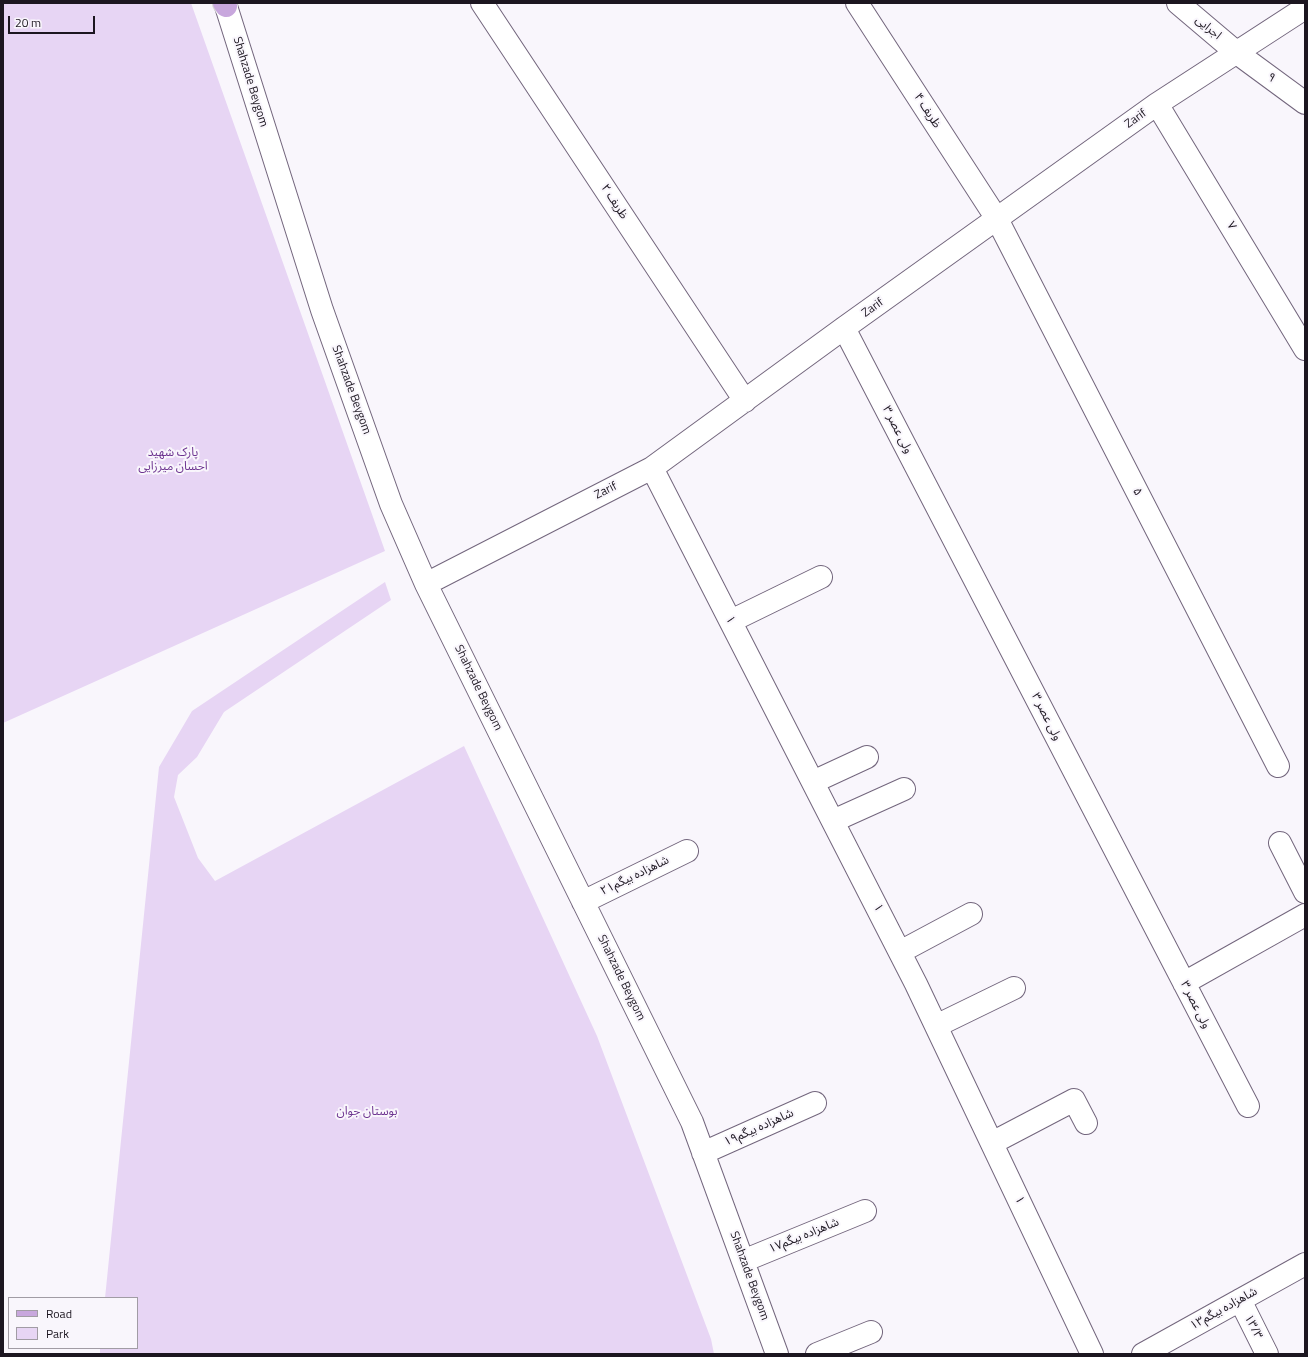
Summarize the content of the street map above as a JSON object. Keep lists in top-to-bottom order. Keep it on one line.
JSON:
{"streets":{"street":["اجرایی","۹","Shahzade Beygom","ظریف ۴","Zarif","ظریف ۲","۷","ولی عصر ۳","۵","۱","شاهزاده بیگم۲۱","شاهزاده بیگم۱۹","شاهزاده بیگم۱۷","شاهزاده بیگم۱۳","۱۳/۳"]},"crossings":[["اجرایی","۹"],["اجرایی","Zarif"],["۹","Zarif"],["Shahzade Beygom","Zarif"],["Shahzade Beygom","شاهزاده بیگم۲۱"],["Shahzade Beygom","شاهزاده بیگم۱۹"],["Shahzade Beygom","شاهزاده بیگم۱۷"],["ظریف ۴","Zarif"],["ظریف ۴","۵"],["Zarif","ظریف ۲"],["Zarif","۷"],["Zarif","ولی عصر ۳"],["Zarif","۵"],["Zarif","۱"],["شاهزاده بیگم۱۳","۱۳/۳"]],"parks":["پارک شهید احسان میرزایی","بوستان جوان"],"legend":["Road","Park"],"scale_bar":"20 m"}
